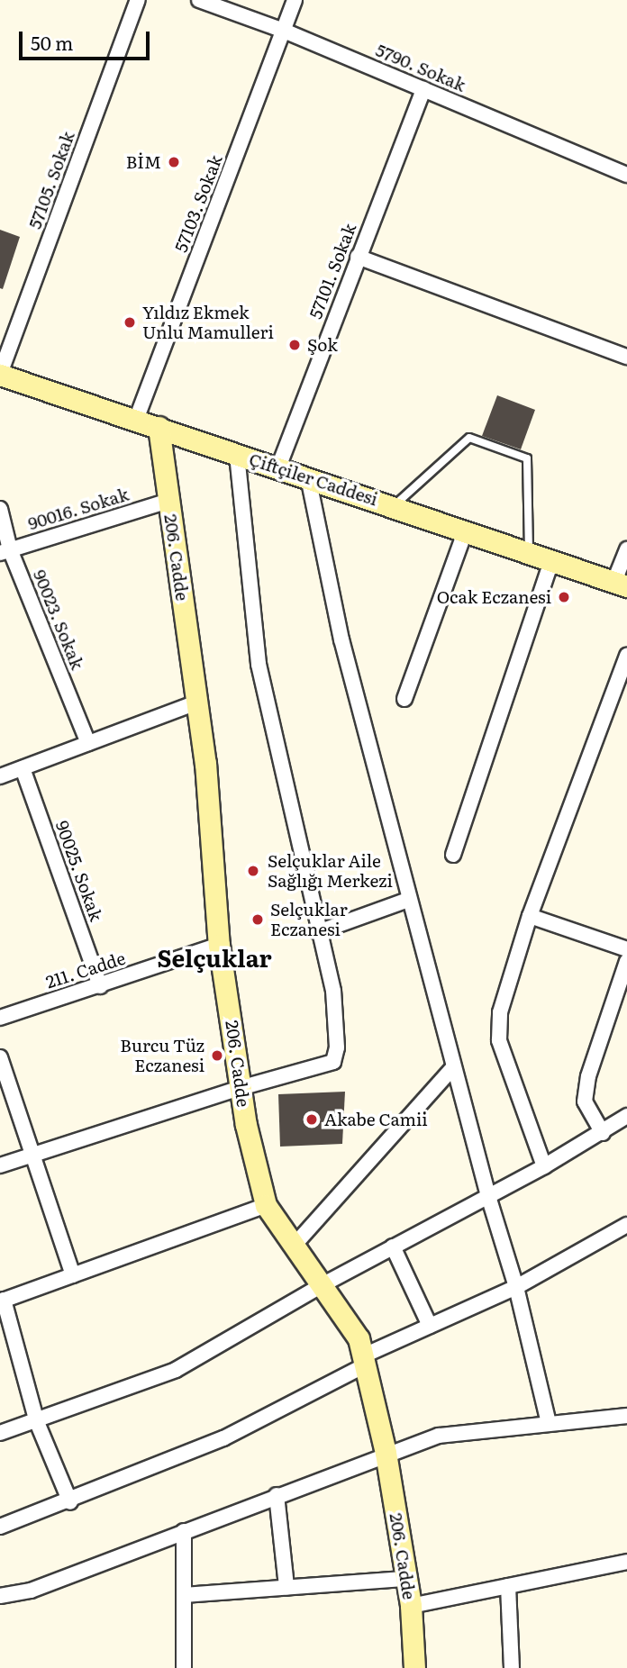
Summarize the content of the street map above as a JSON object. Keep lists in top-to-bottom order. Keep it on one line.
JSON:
{"streets":{"street":["5790. Sokak","57105. Sokak","57103. Sokak","57101. Sokak","Çiftçiler Caddesi","90016. Sokak","206. Cadde","90023. Sokak","90025. Sokak","211. Cadde"]},"crossings":[["5790. Sokak","57103. Sokak"],["5790. Sokak","57101. Sokak"],["57105. Sokak","Çiftçiler Caddesi"],["57103. Sokak","Çiftçiler Caddesi"],["57101. Sokak","Çiftçiler Caddesi"],["Çiftçiler Caddesi","206. Cadde"],["90016. Sokak","206. Cadde"],["90016. Sokak","90023. Sokak"],["206. Cadde","211. Cadde"],["90025. Sokak","211. Cadde"]],"districts":["Selçuklar"],"places":["BİM","Yıldız Ekmek Unlu Mamulleri","Şok","Ocak Eczanesi","Selçuklar Aile Sağlığı Merkezi","Selçuklar Eczanesi","Burcu Tüz Eczanesi","Akabe Camii"],"scale_bar":"50 m"}
